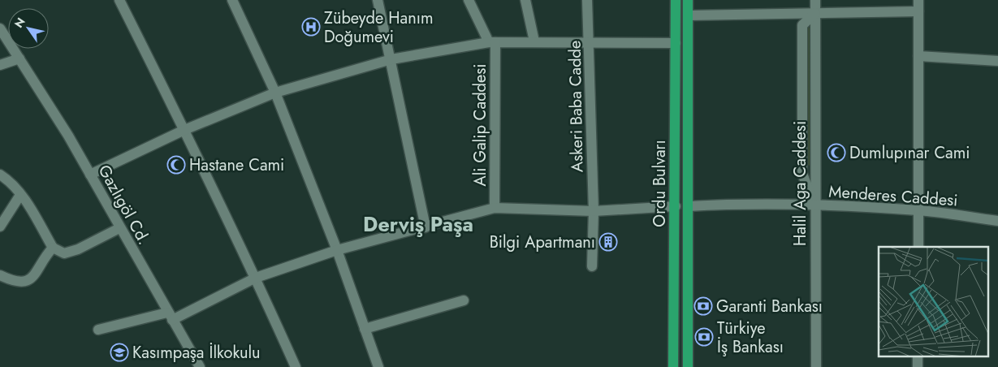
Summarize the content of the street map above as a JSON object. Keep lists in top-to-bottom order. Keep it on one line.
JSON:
{"streets":{"main road":["Ordu Bulvarı"],"street":["Askeri Baba Cadde","Ali Galip Caddesi","Halil Aga Caddesi","Menderes Caddesi","Gazlıgöl Cd."]},"crossings":[["Ordu Bulvarı","Menderes Caddesi"],["Halil Aga Caddesi","Menderes Caddesi"]],"districts":["Derviş Paşa"],"places":{"hospital":["Zübeyde Hanım Doğumevi"],"mosque":["Dumlupınar Cami","Hastane Cami"],"building":["Bilgi Apartmanı"],"bank":["Garanti Bankası","Türkiye İş Bankası"],"school or university":["Kasımpaşa İlkokulu"]},"north":"top left"}
